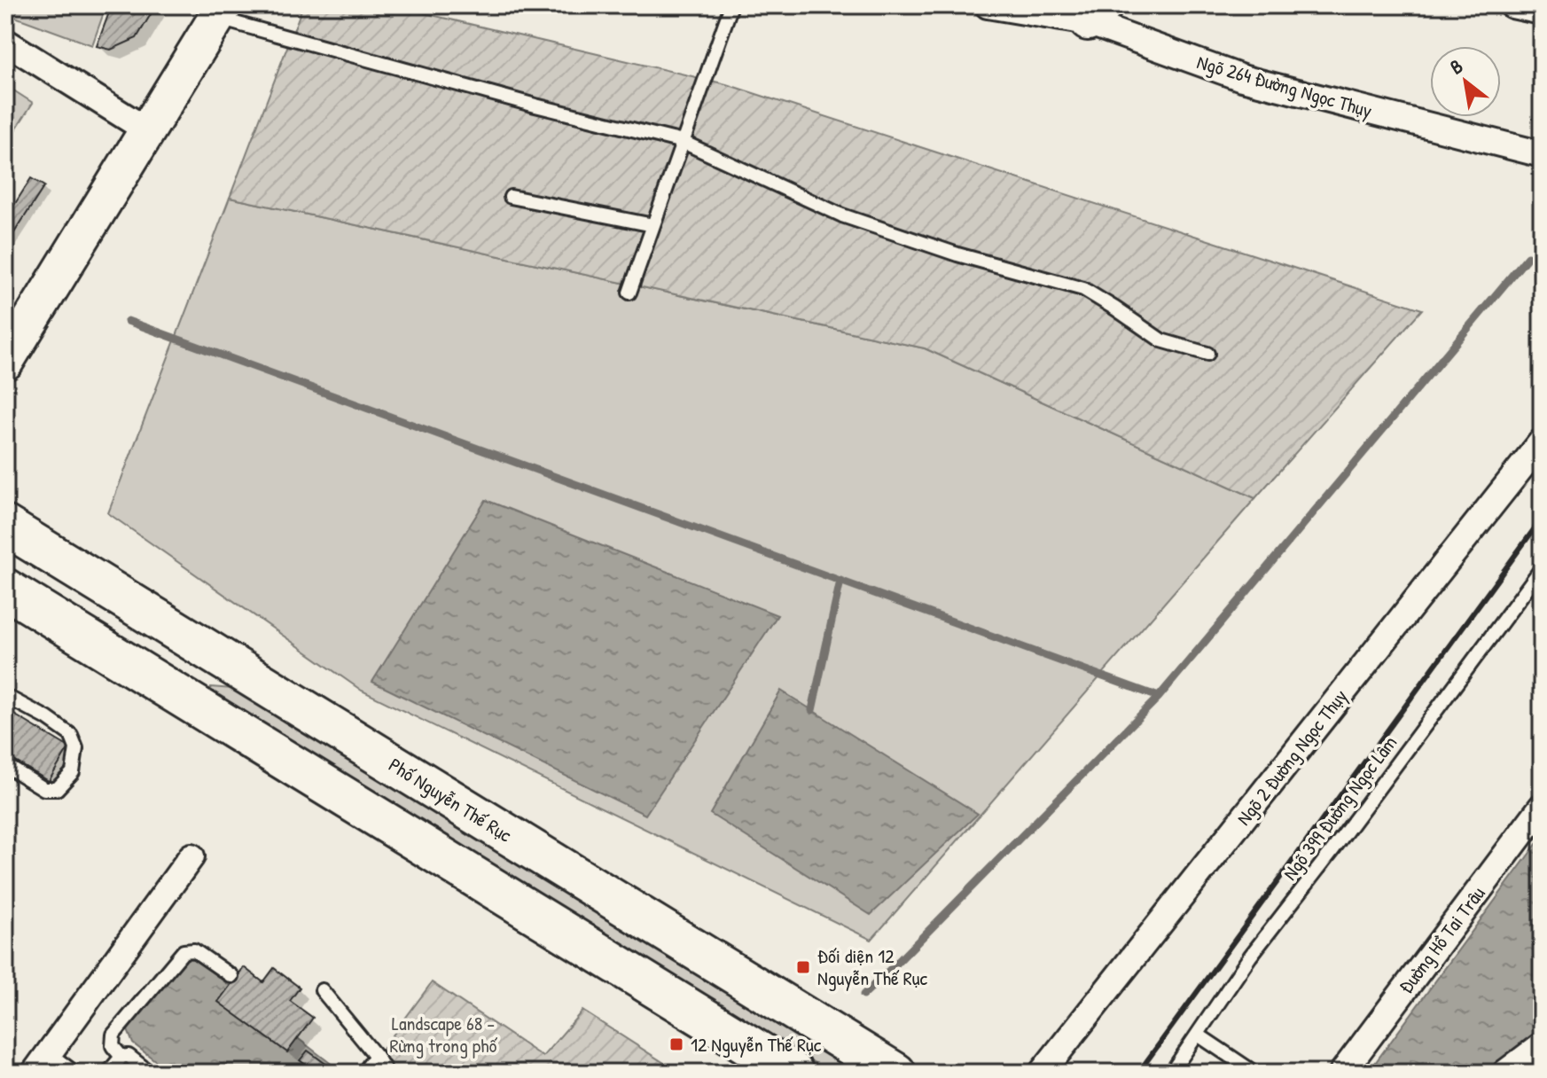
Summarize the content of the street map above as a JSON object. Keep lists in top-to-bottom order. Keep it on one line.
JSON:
{"streets":{"main road":["Phố Nguyễn Thế Rục"],"street":["Ngõ 264 Đường Ngọc Thụy","Ngõ 2 Đường Ngọc Thụy","Đường Hồ Tai Trâu"],"lane":["Ngõ 399 Đường Ngọc Lâm"]},"parks":["Landscape 68 - Rừng trong phố"],"places":{"transit":["Đối diện 12 Nguyễn Thế Rục","12 Nguyễn Thế Rục"]},"north":"top left"}
